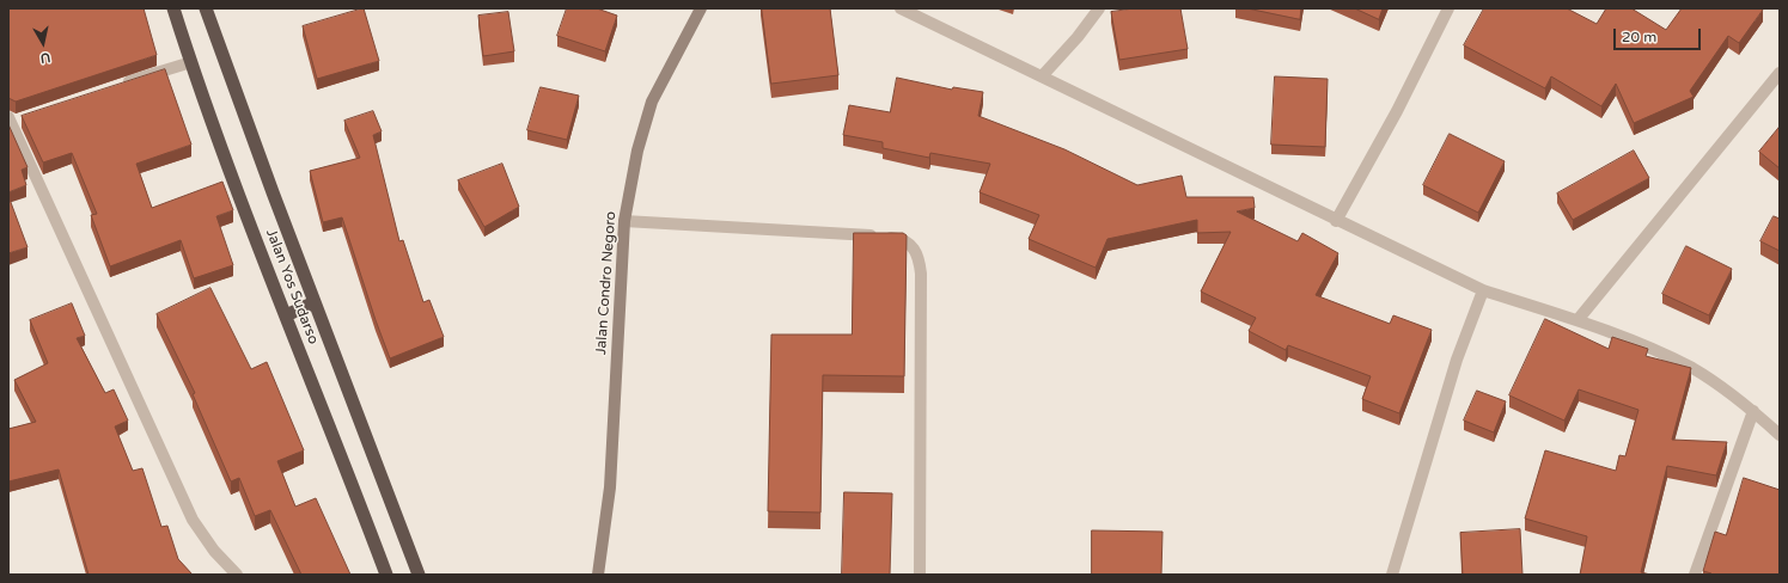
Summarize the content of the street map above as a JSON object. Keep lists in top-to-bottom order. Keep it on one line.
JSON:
{"streets":{"highway":["Jalan Yos Sudarso"],"main road":["Jalan Condro Negoro"]},"scale_bar":"20 m","north":"bottom"}
